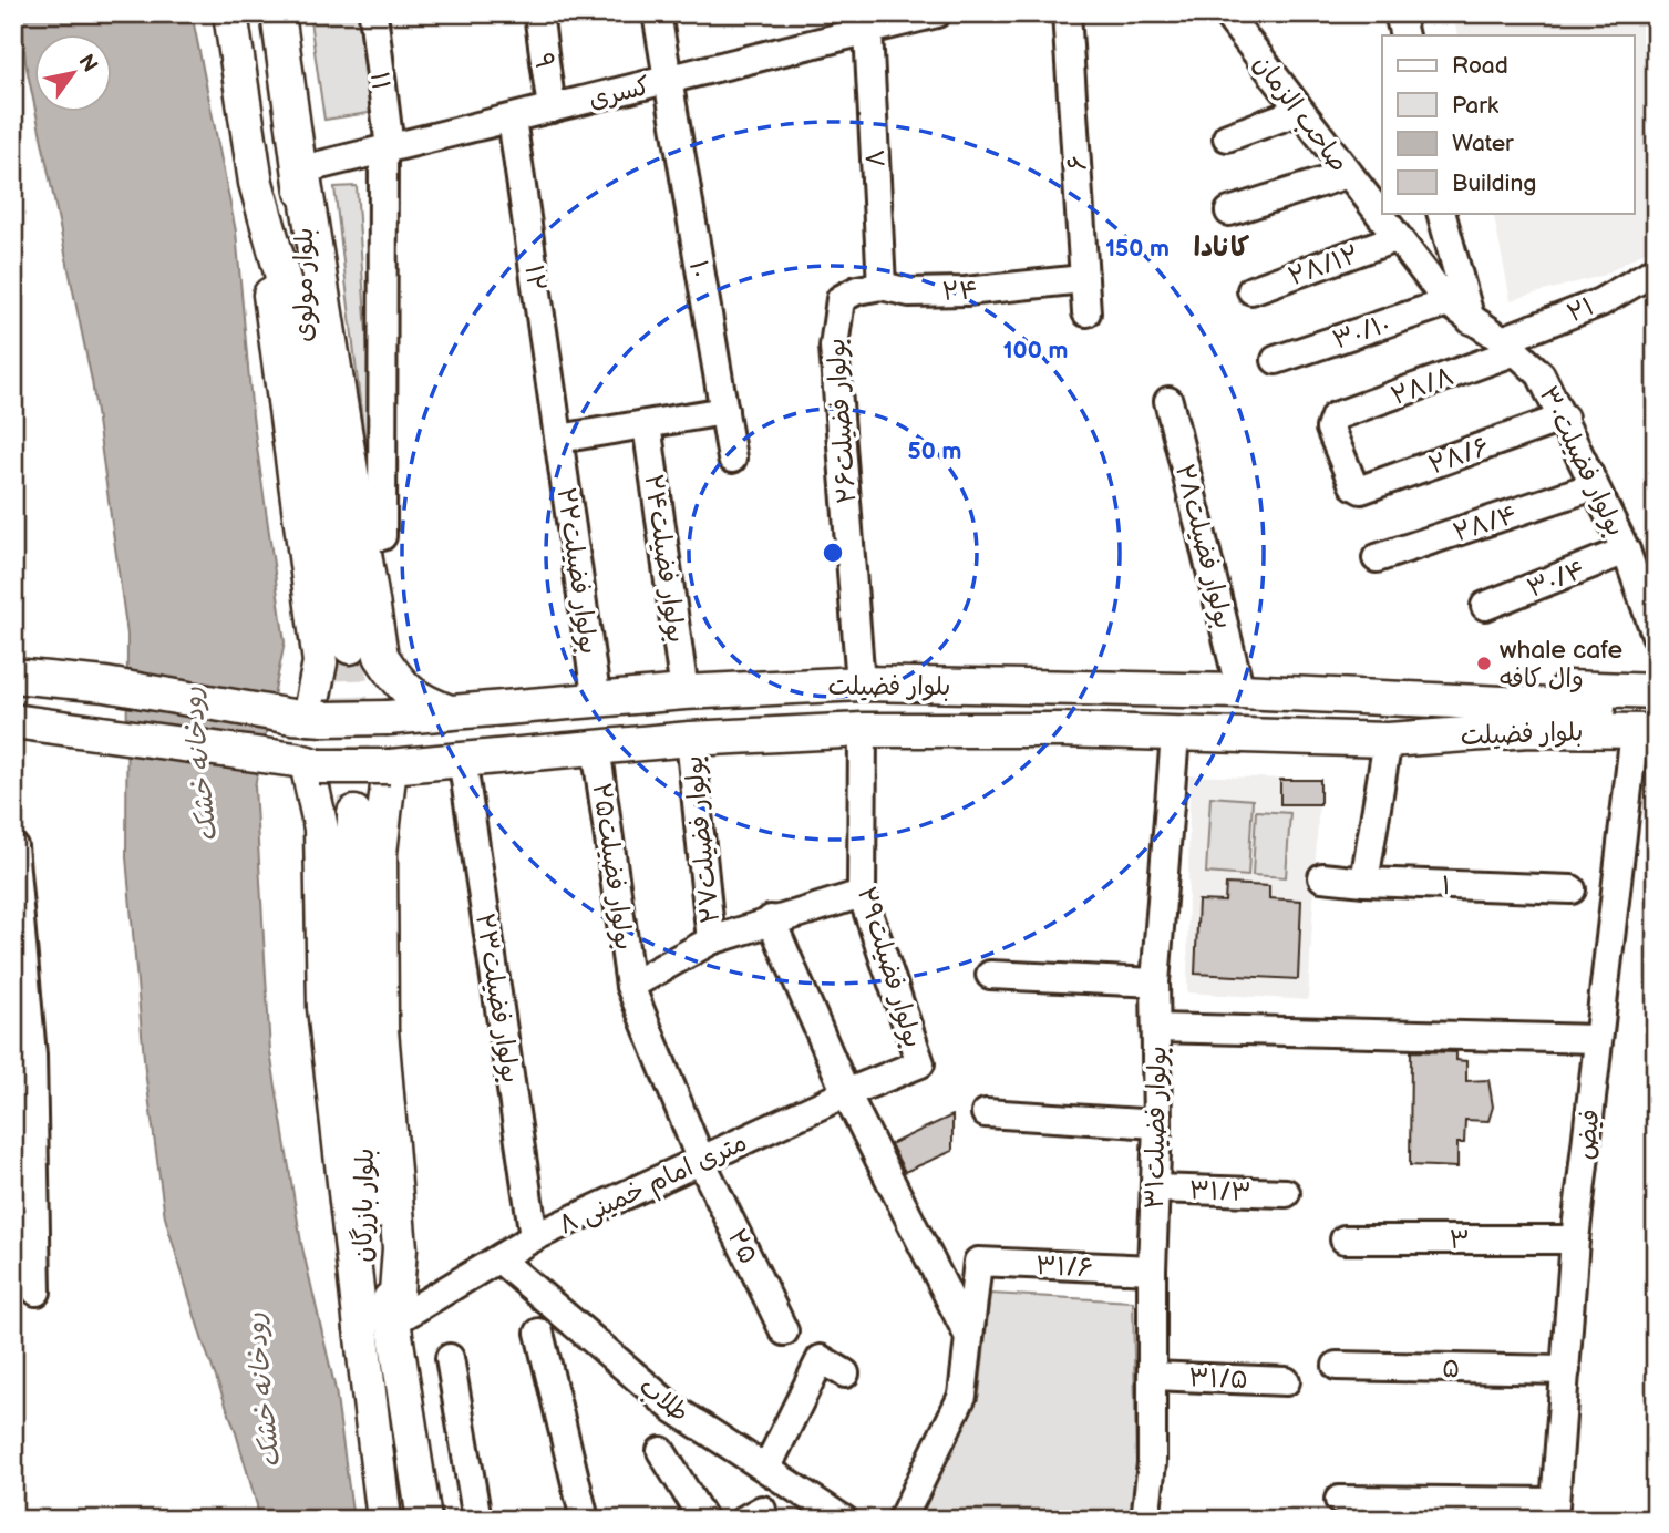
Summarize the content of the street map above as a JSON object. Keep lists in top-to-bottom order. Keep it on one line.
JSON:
{"streets":{"main road":["بلوار مولوی","بلوار فضیلت","بلوار بازرگان"],"street":["۹","۱۱","کسری","صاحب الزمان","۸","۶","۲۸/۱۲","۱۰","۱۲","۲۴","۲۱","۳۰/۱۰","۲۸/۸","بولوار فضیلت۲۶","۲۸/۶","بولوار فضیلت۳۰","۲۸/۴","بولوار فضیلت۲۸","بولوار فضیلت۲۴","بولوار فضیلت۲۲","۳۰/۴","بولوار فضیلت۲۷","بولوار فضیلت۲۵","۱","بولوار فضیلت۲۹","بولوار فضیلت۲۳","بولوار فضیلت۳۱","فیض","۸ متری امام خمینی","۳۱/۳","۳","۲۵","۳۱/۶","۵","۳۱/۵","طلاب"]},"crossings":[["۹","کسری"],["۱۱","کسری"],["کسری","۸"],["کسری","۱۰"],["کسری","۱۲"],["کسری","بلوار مولوی"],["صاحب الزمان","۲۸/۱۲"],["صاحب الزمان","۲۱"],["صاحب الزمان","۳۰/۱۰"],["صاحب الزمان","۲۸/۸"],["صاحب الزمان","بولوار فضیلت۳۰"],["۸","۲۴"],["۶","۲۴"],["۱۲","بولوار فضیلت۲۲"],["۲۴","بولوار فضیلت۲۶"],["۲۱","۲۸/۸"],["۲۸/۸","۲۸/۶"],["بولوار فضیلت۲۶","بلوار فضیلت"],["۲۸/۶","بولوار فضیلت۳۰"],["بولوار فضیلت۳۰","۲۸/۴"],["بولوار فضیلت۳۰","۳۰/۴"],["بولوار فضیلت۲۸","بلوار فضیلت"],["بولوار فضیلت۲۴","بلوار فضیلت"],["بولوار فضیلت۲۲","بلوار فضیلت"],["بلوار فضیلت","بولوار فضیلت۲۷"],["بلوار فضیلت","بولوار فضیلت۲۵"],["بلوار فضیلت","بولوار فضیلت۲۹"],["بلوار فضیلت","بولوار فضیلت۲۳"],["بلوار فضیلت","بولوار فضیلت۳۱"],["بلوار فضیلت","فیض"],["بولوار فضیلت۲۵","۸ متری امام خمینی"],["بولوار فضیلت۲۵","۲۵"],["بولوار فضیلت۲۹","۸ متری امام خمینی"],["بولوار فضیلت۲۳","۸ متری امام خمینی"],["بولوار فضیلت۳۱","۳۱/۳"],["بولوار فضیلت۳۱","۳۱/۶"],["بولوار فضیلت۳۱","۳۱/۵"],["فیض","۳"],["فیض","۵"],["۸ متری امام خمینی","بلوار بازرگان"],["۸ متری امام خمینی","۲۵"],["۸ متری امام خمینی","طلاب"]],"districts":["کانادا"],"water":["رودخانه خشک"],"places":["whale cafe وال کافه"],"legend":["Road","Park","Water","Building"],"north":"top right","rings":["150 m","100 m","50 m"]}
